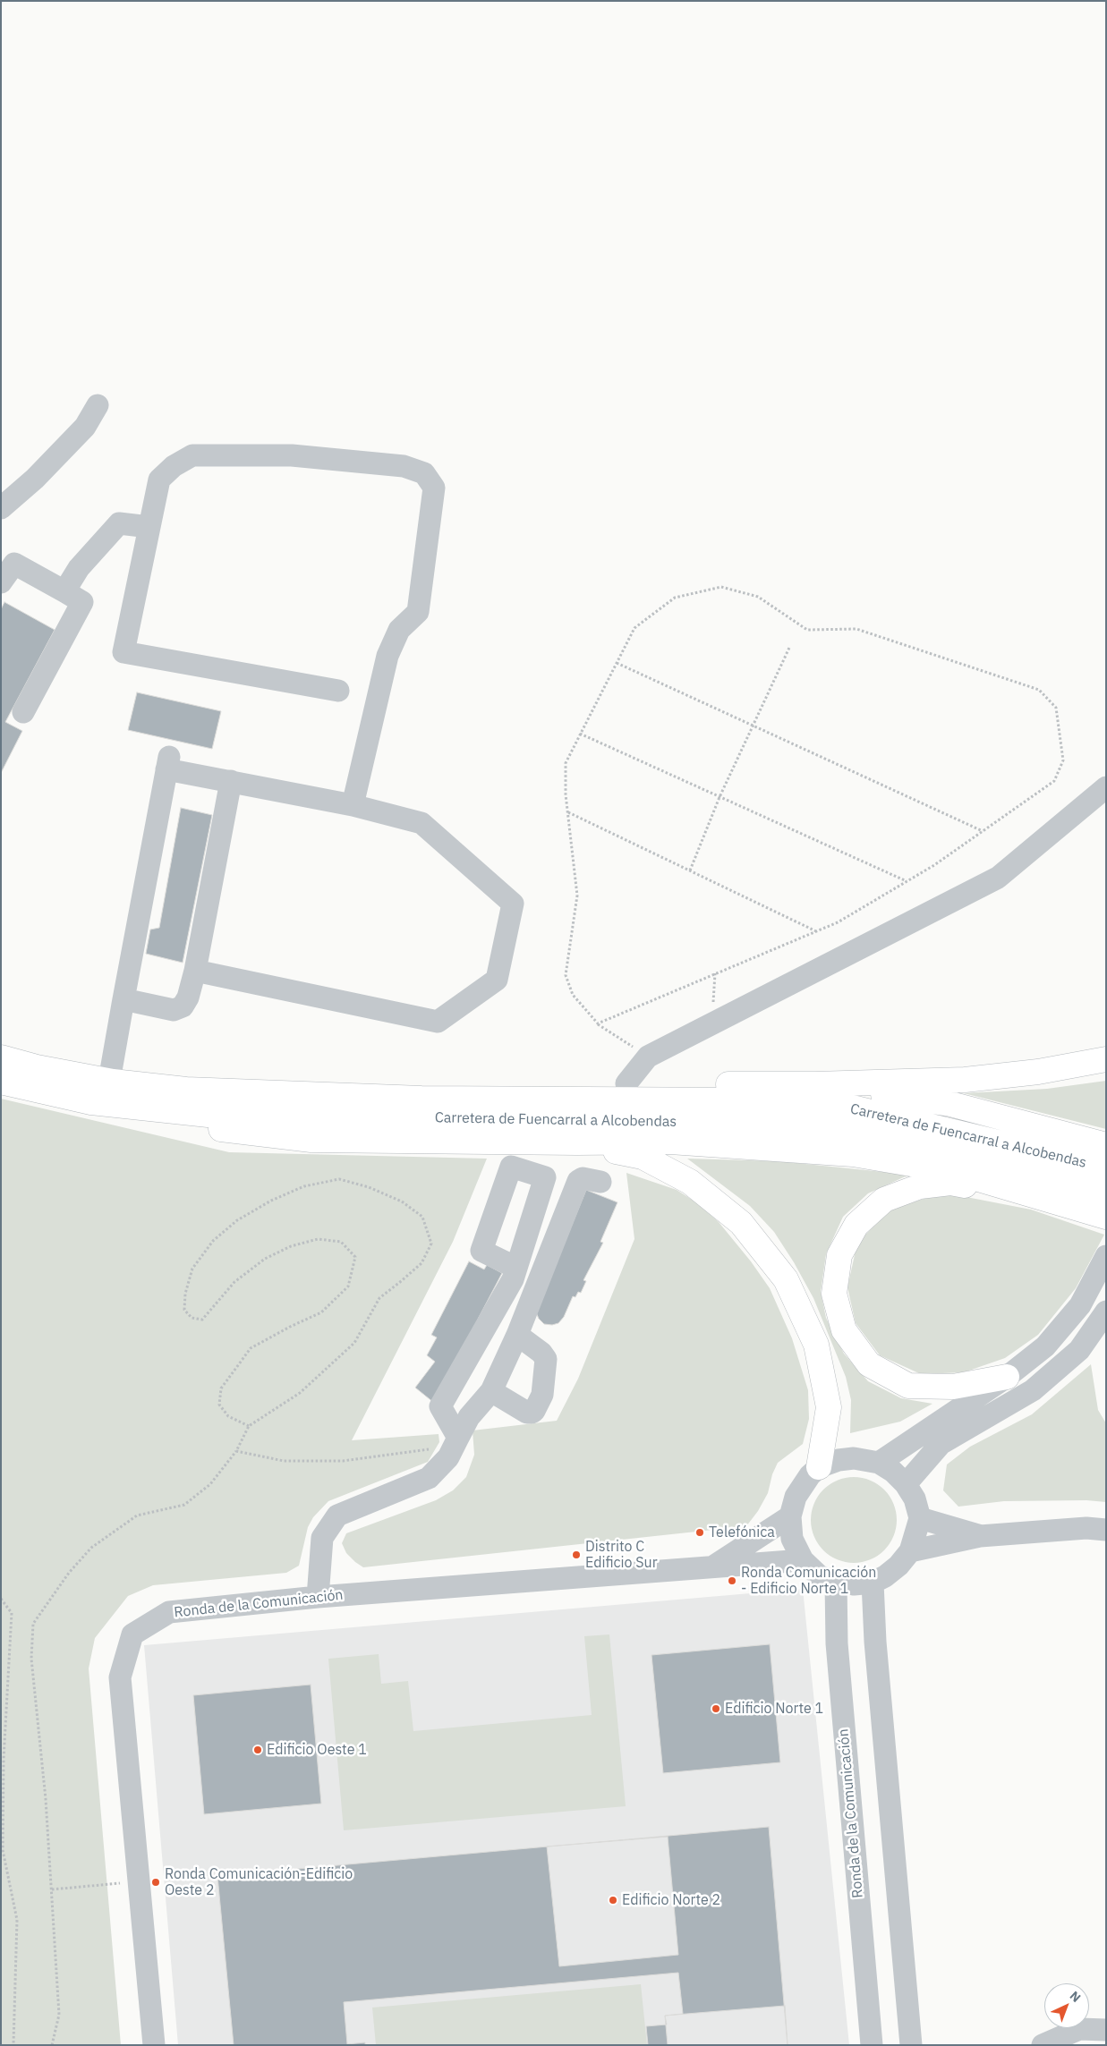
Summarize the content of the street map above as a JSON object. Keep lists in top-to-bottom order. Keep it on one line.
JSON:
{"streets":{"highway":["Carretera de Fuencarral a Alcobendas"],"street":["Ronda de la Comunicación"]},"places":["Telefónica","Distrito C Edificio Sur","Ronda Comunicación - Edificio Norte 1","Edificio Norte 1","Edificio Oeste 1","Ronda Comunicación-Edificio Oeste 2","Edificio Norte 2"],"north":"top right"}
